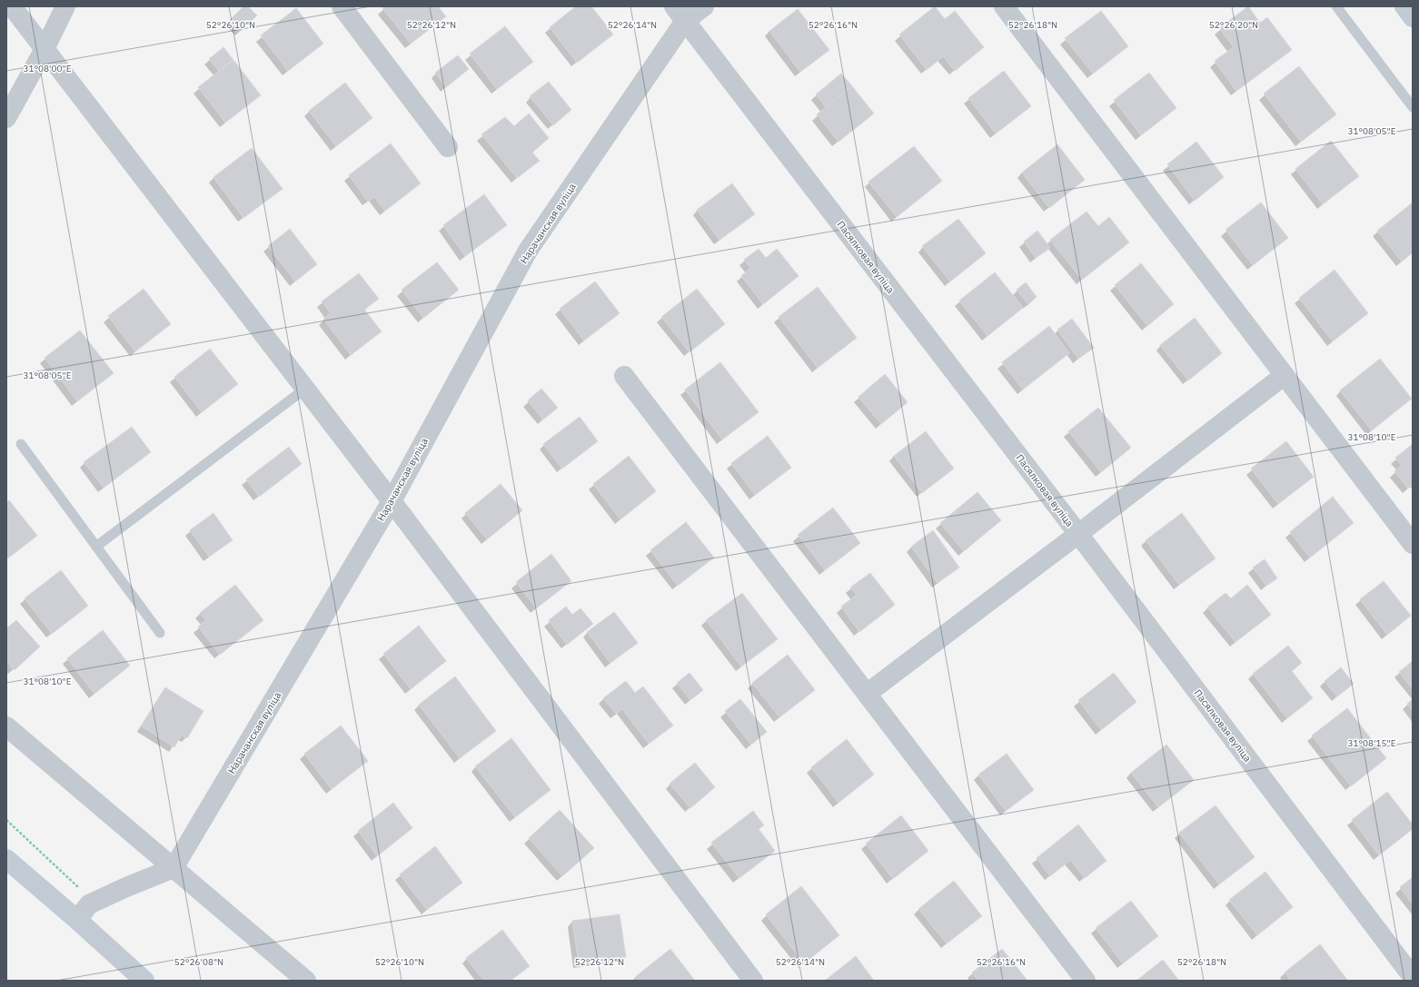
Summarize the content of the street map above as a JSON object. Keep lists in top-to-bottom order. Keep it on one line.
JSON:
{"streets":{"street":["Нарачанская вуліца","Пасялковая вуліца"]},"crossings":[["Нарачанская вуліца","Пасялковая вуліца"]],"coordinates":["52°26'14\"N","52°26'18\"N","52°26'10\"N","52°26'12\"N","52°26'16\"N","52°26'20\"N","31°08'00\"E","31°08'05\"E","31°08'10\"E","31°08'15\"E","52°26'08\"N"]}
